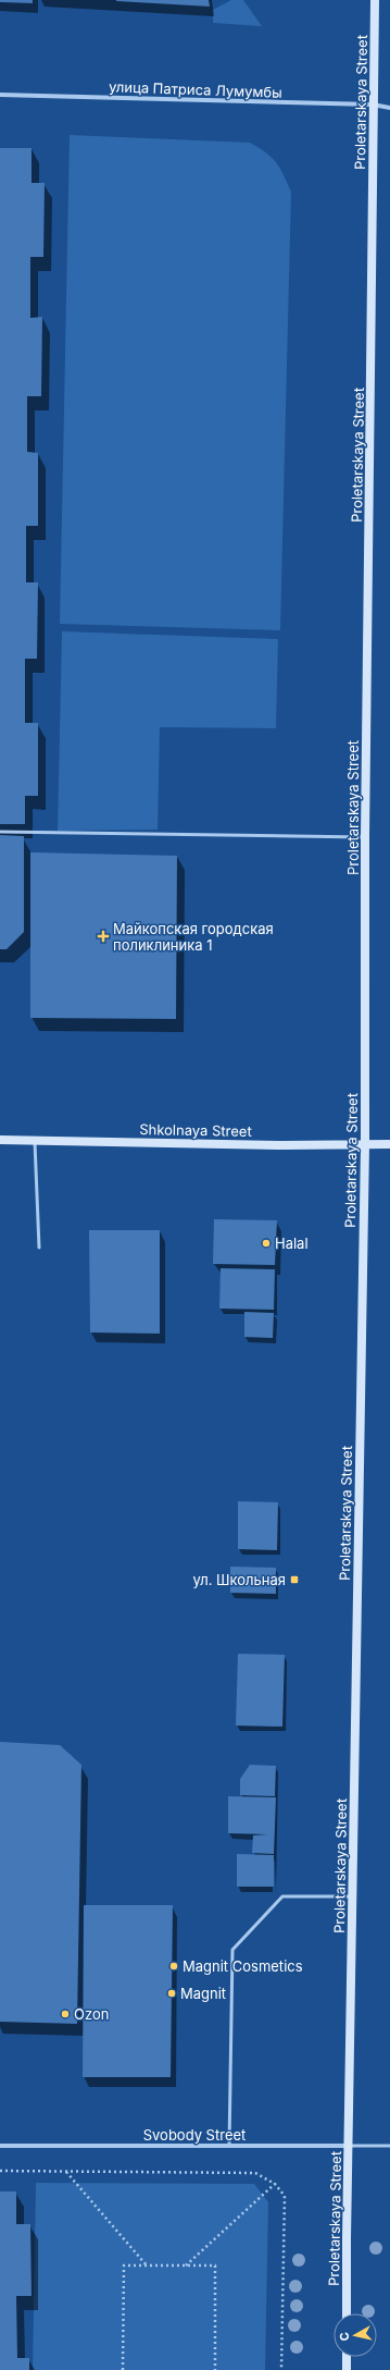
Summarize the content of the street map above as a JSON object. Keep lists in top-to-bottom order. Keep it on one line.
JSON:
{"streets":{"main road":["Proletarskaya Street","Shkolnaya Street"],"street":["улица Патриса Лумумбы","Svobody Street"]},"crossings":[["улица Патриса Лумумбы","Proletarskaya Street"],["Proletarskaya Street","Shkolnaya Street"],["Proletarskaya Street","Svobody Street"]],"places":{"health":["Майкопская городская поликлиника 1"],"other":["Halal","Magnit Cosmetics","Magnit","Ozon"],"transit":["ул. Школьная"]},"north":"left"}
